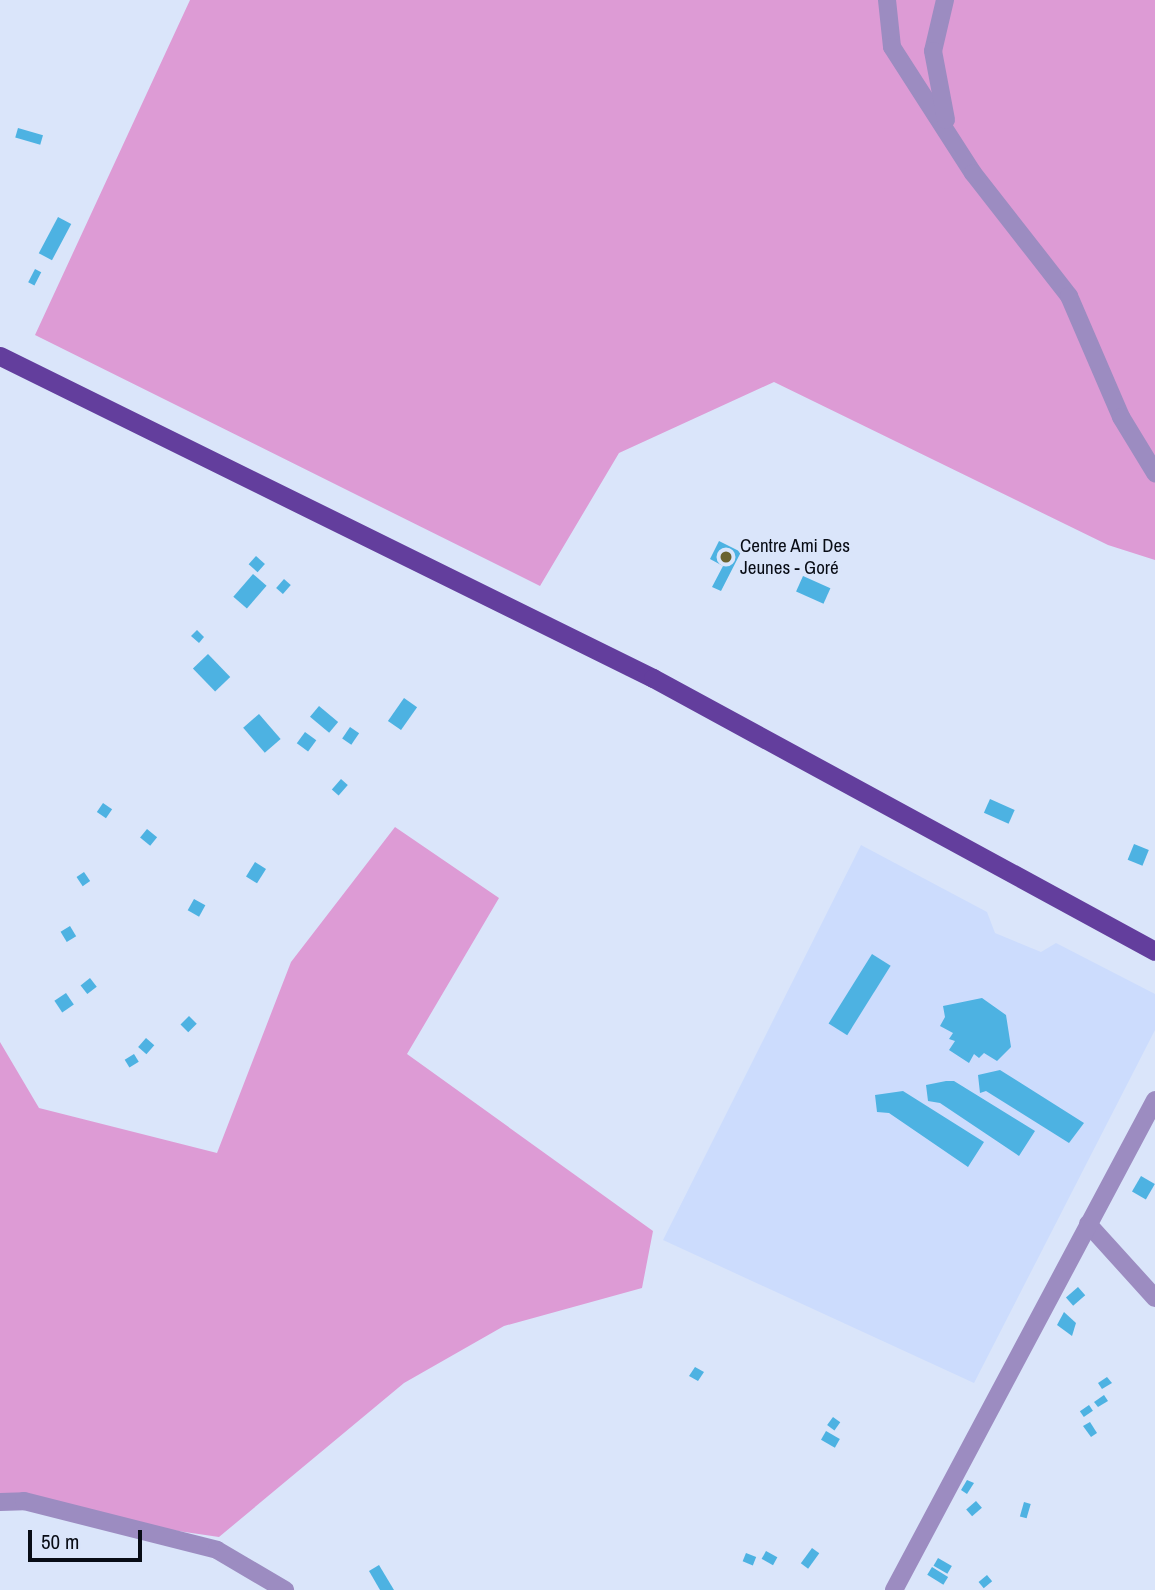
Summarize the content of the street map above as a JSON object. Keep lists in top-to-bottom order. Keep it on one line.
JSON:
{"places":["Centre Ami Des Jeunes - Goré"],"scale_bar":"50 m"}
